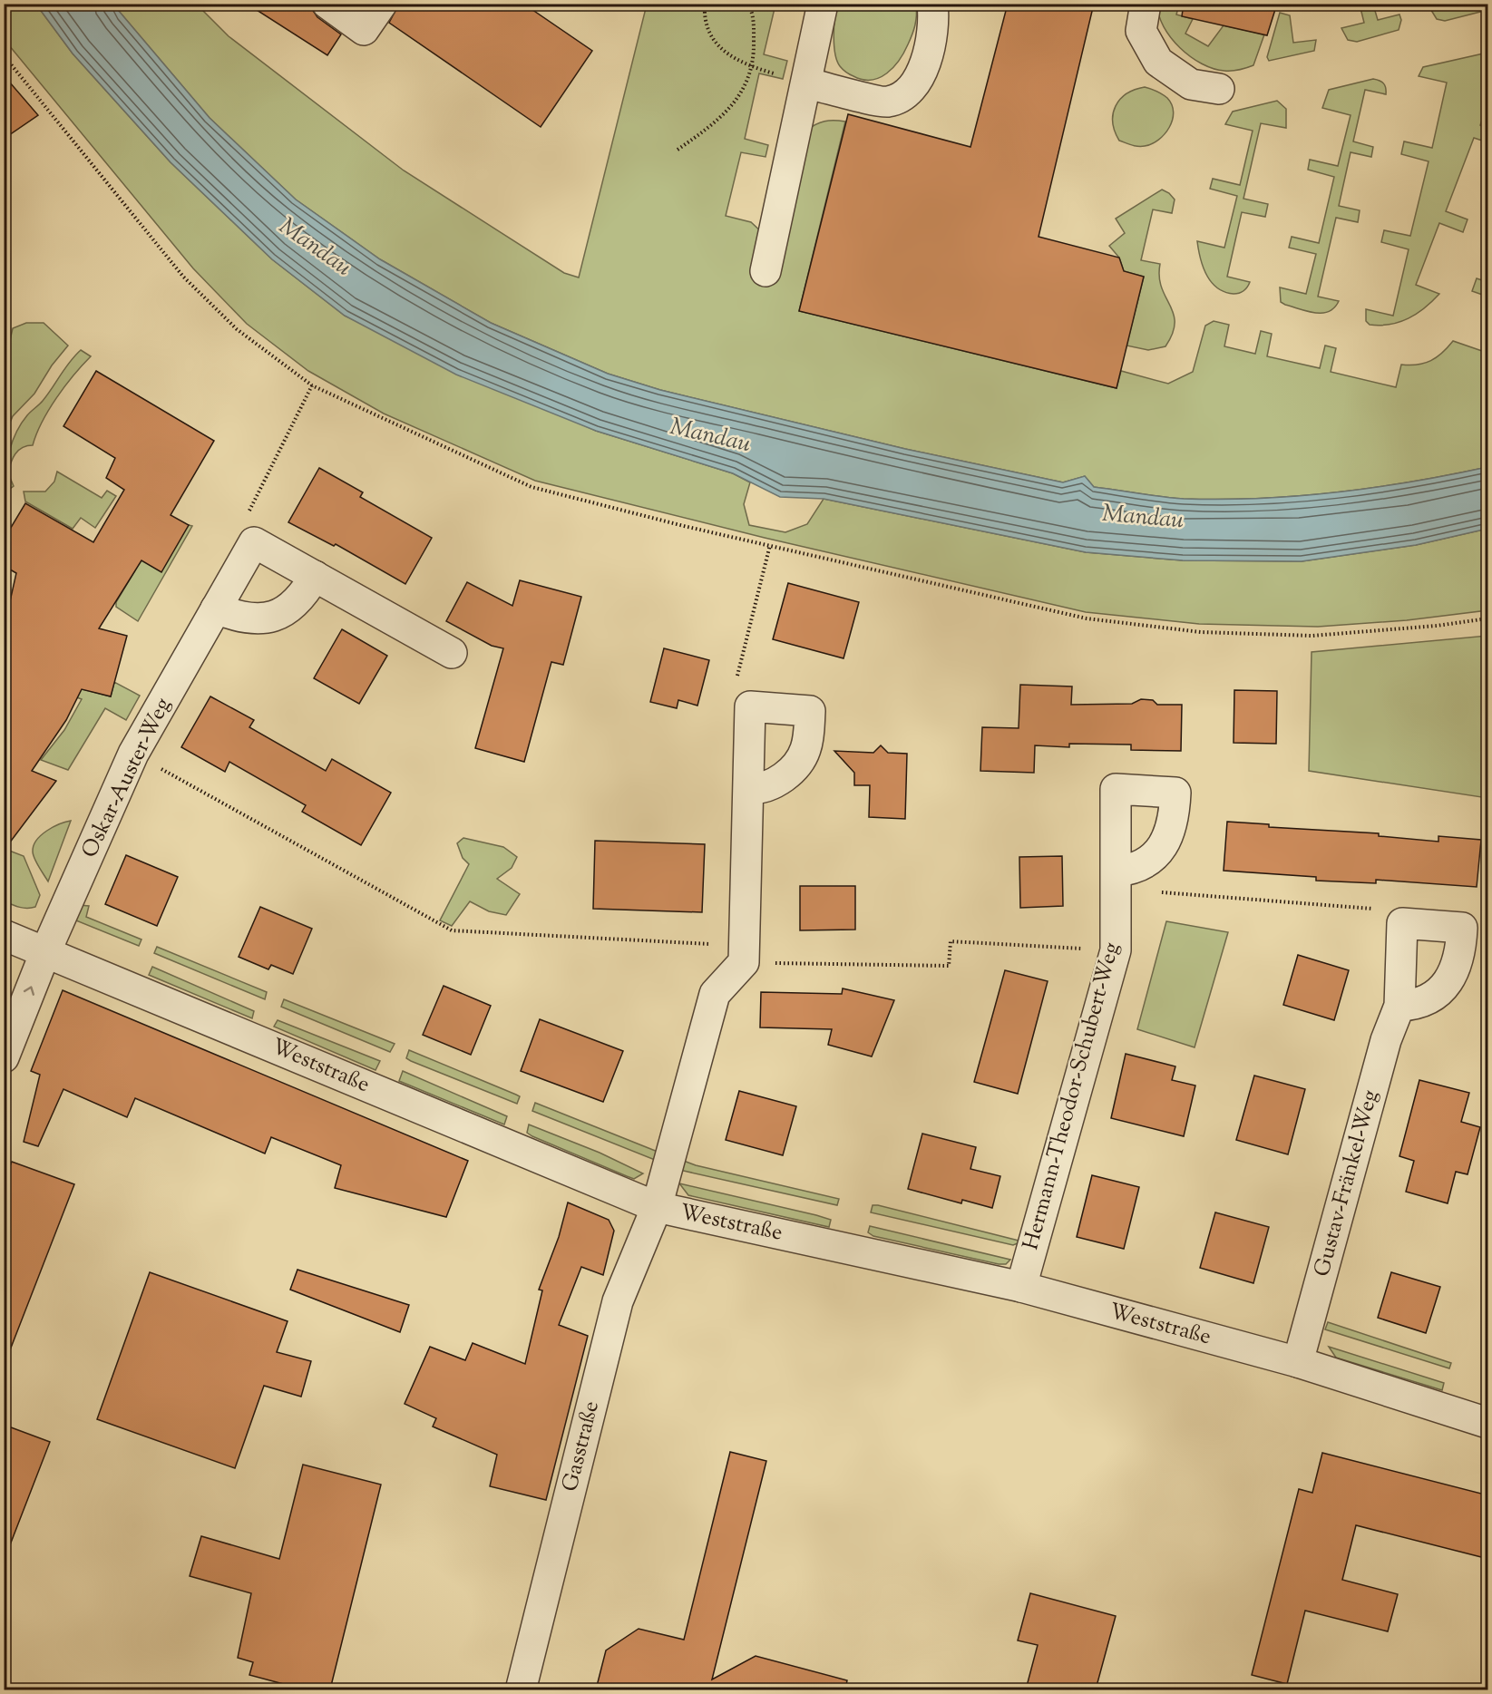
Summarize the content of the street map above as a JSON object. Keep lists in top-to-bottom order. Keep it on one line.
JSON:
{"streets":{"street":["Oskar-Auster-Weg","Weststraße","Hermann-Theodor-Schubert-Weg","Gustav-Fränkel-Weg","Gasstraße"]},"crossings":[["Oskar-Auster-Weg","Weststraße"],["Weststraße","Hermann-Theodor-Schubert-Weg"],["Weststraße","Gustav-Fränkel-Weg"],["Weststraße","Gasstraße"]],"water":["Mandau"]}
